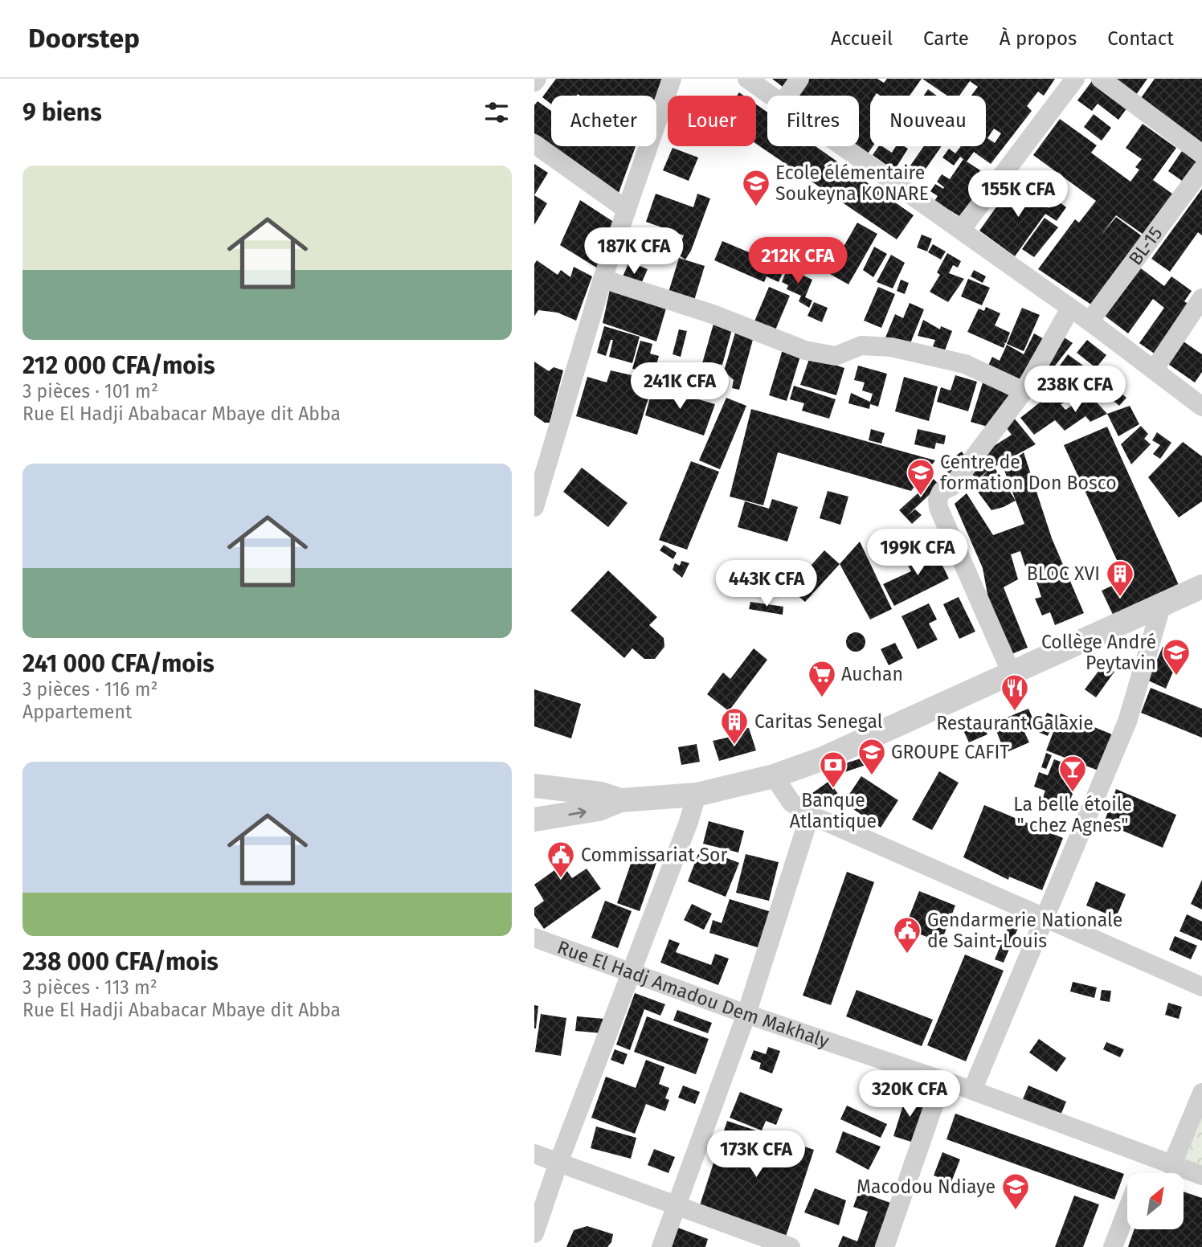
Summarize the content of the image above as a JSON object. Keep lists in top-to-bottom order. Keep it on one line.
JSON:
{"streets":{"street":["BL-15","Rue El Hadj Amadou Dem Makhaly"]},"places":{"school or university":["Ecole élémentaire Soukeyna KONARE","Centre de formation Don Bosco","Collège André Peytavin","GROUPE CAFIT","Macodou Ndiaye"],"building":["BLOC XVI","Caritas Senegal"],"supermarket":["Auchan"],"restaurant":["Restaurant Galaxie"],"bank":["Banque Atlantique"],"bar":["La belle étoile \" chez Agnes\""],"public building":["Commissariat Sor","Gendarmerie Nationale de Saint-Louis"]},"north":"top right","page":{"header":"Doorstep","nav":["Accueil","Carte","À propos","Contact"],"heading":"9 biens","chip":["Acheter","Louer","Filtres","Nouveau"],"list":[{"name":"212 000 CFA/mois","note":"3 pièces · 101 m² · Rue El Hadji Ababacar Mbaye dit Abba"},{"name":"241 000 CFA/mois","note":"3 pièces · 116 m² · Appartement"},{"name":"238 000 CFA/mois","note":"3 pièces · 113 m² · Rue El Hadji Ababacar Mbaye dit Abba"}],"price":["155K CFA","187K CFA","212K CFA","241K CFA","238K CFA","199K CFA","443K CFA","320K CFA","173K CFA"]}}
